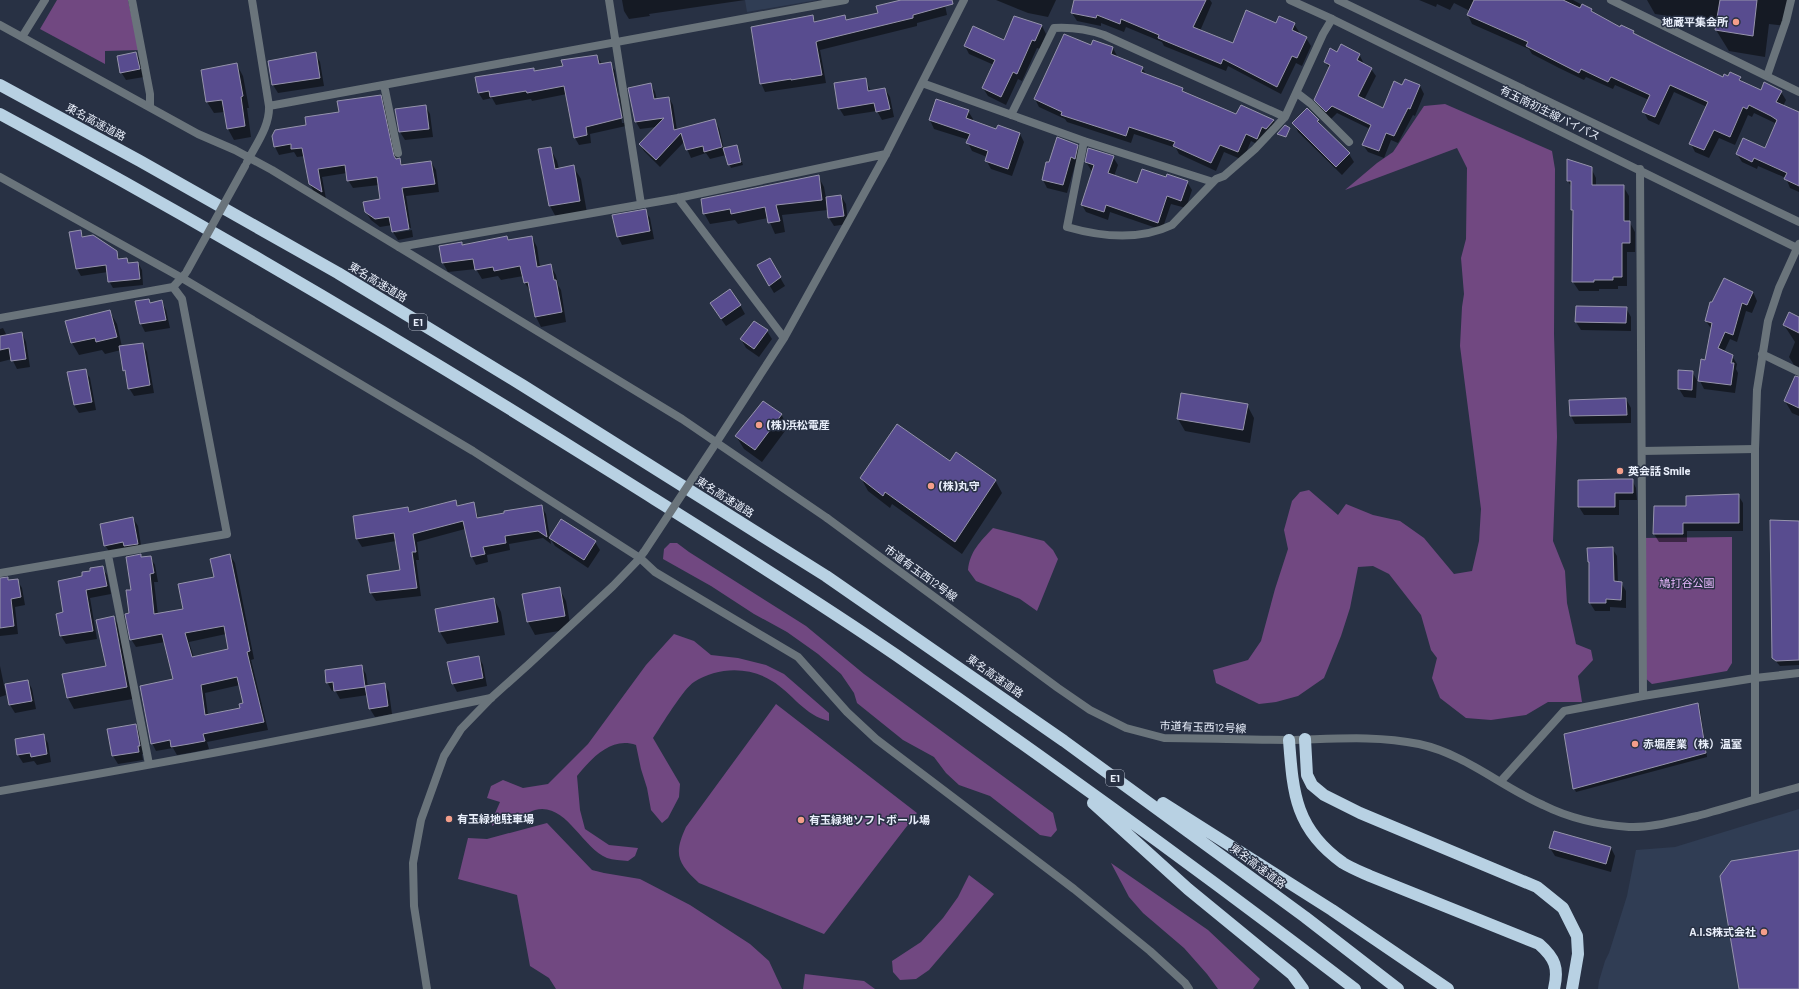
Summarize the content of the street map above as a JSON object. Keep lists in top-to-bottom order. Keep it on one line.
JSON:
{"streets":{"highway":["東名高速道路","E1"],"street":["有玉南初生線バイパス","市道有玉西12号線"]},"parks":["鳩打谷公園"],"places":["地蔵平集会所","(株)浜松電産","英会話 Smile","(株)丸守","赤堀産業（株）温室","有玉緑地駐車場","有玉緑地ソフトボール場","A.I.S株式会社"]}
